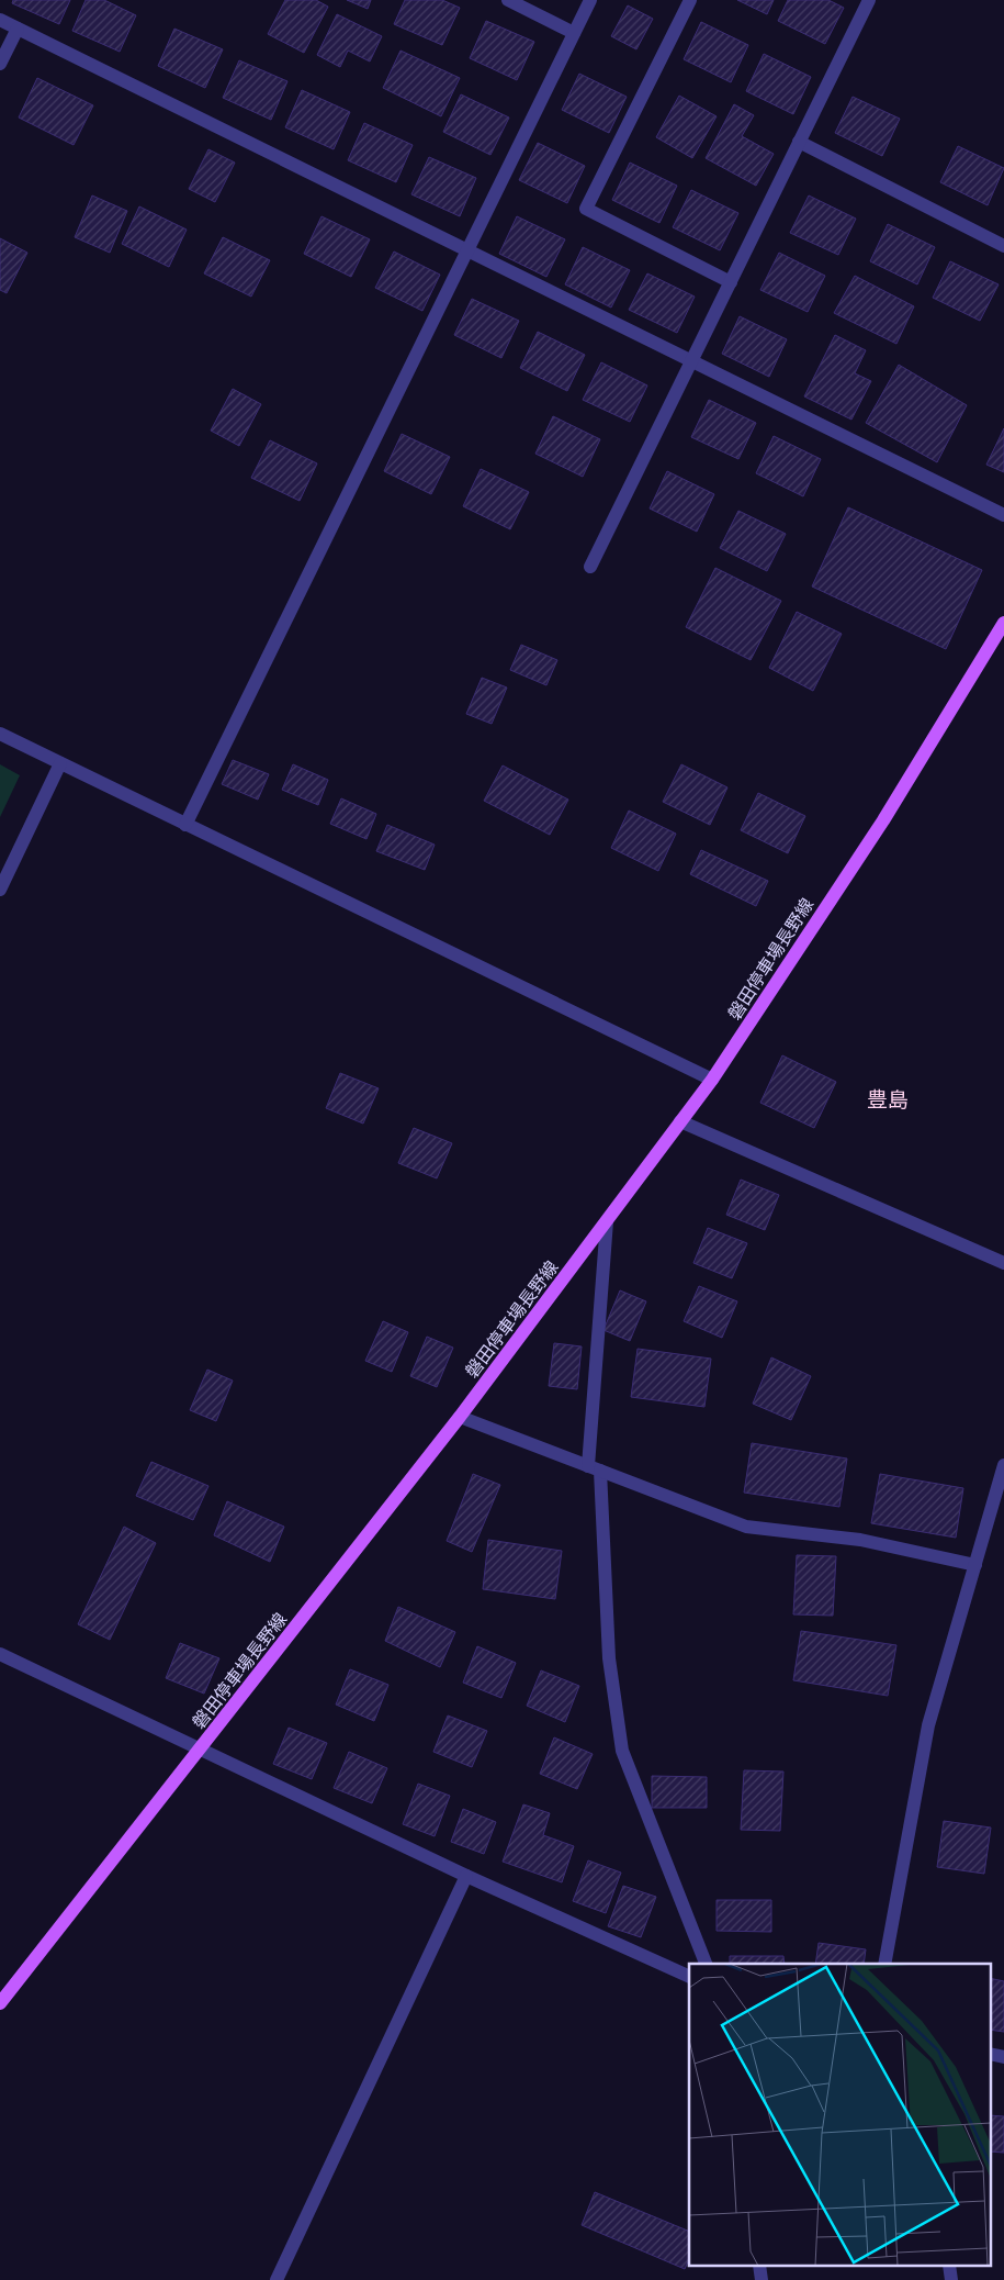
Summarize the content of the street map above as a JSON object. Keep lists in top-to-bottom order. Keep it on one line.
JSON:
{"streets":{"main road":["磐田停車場長野線"]},"districts":["豊島"]}
